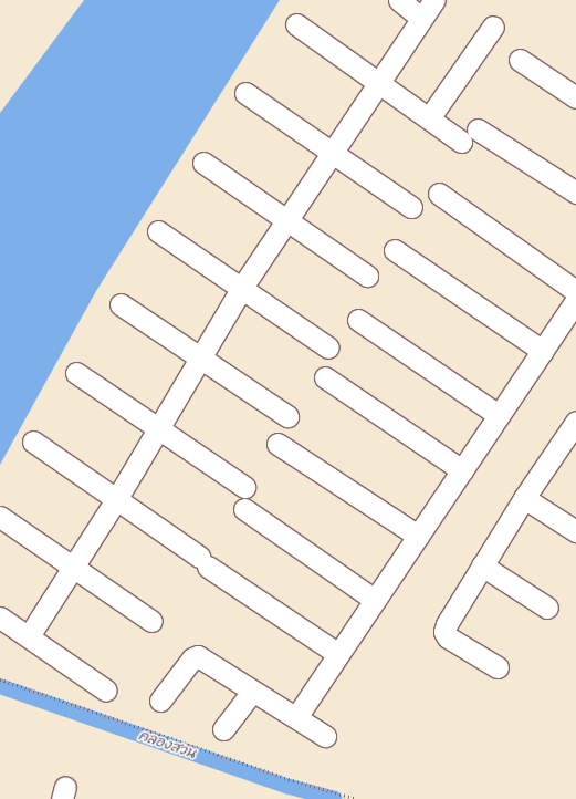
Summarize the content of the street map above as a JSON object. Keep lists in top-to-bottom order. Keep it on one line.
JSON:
{"water":["คลองสวน"]}
